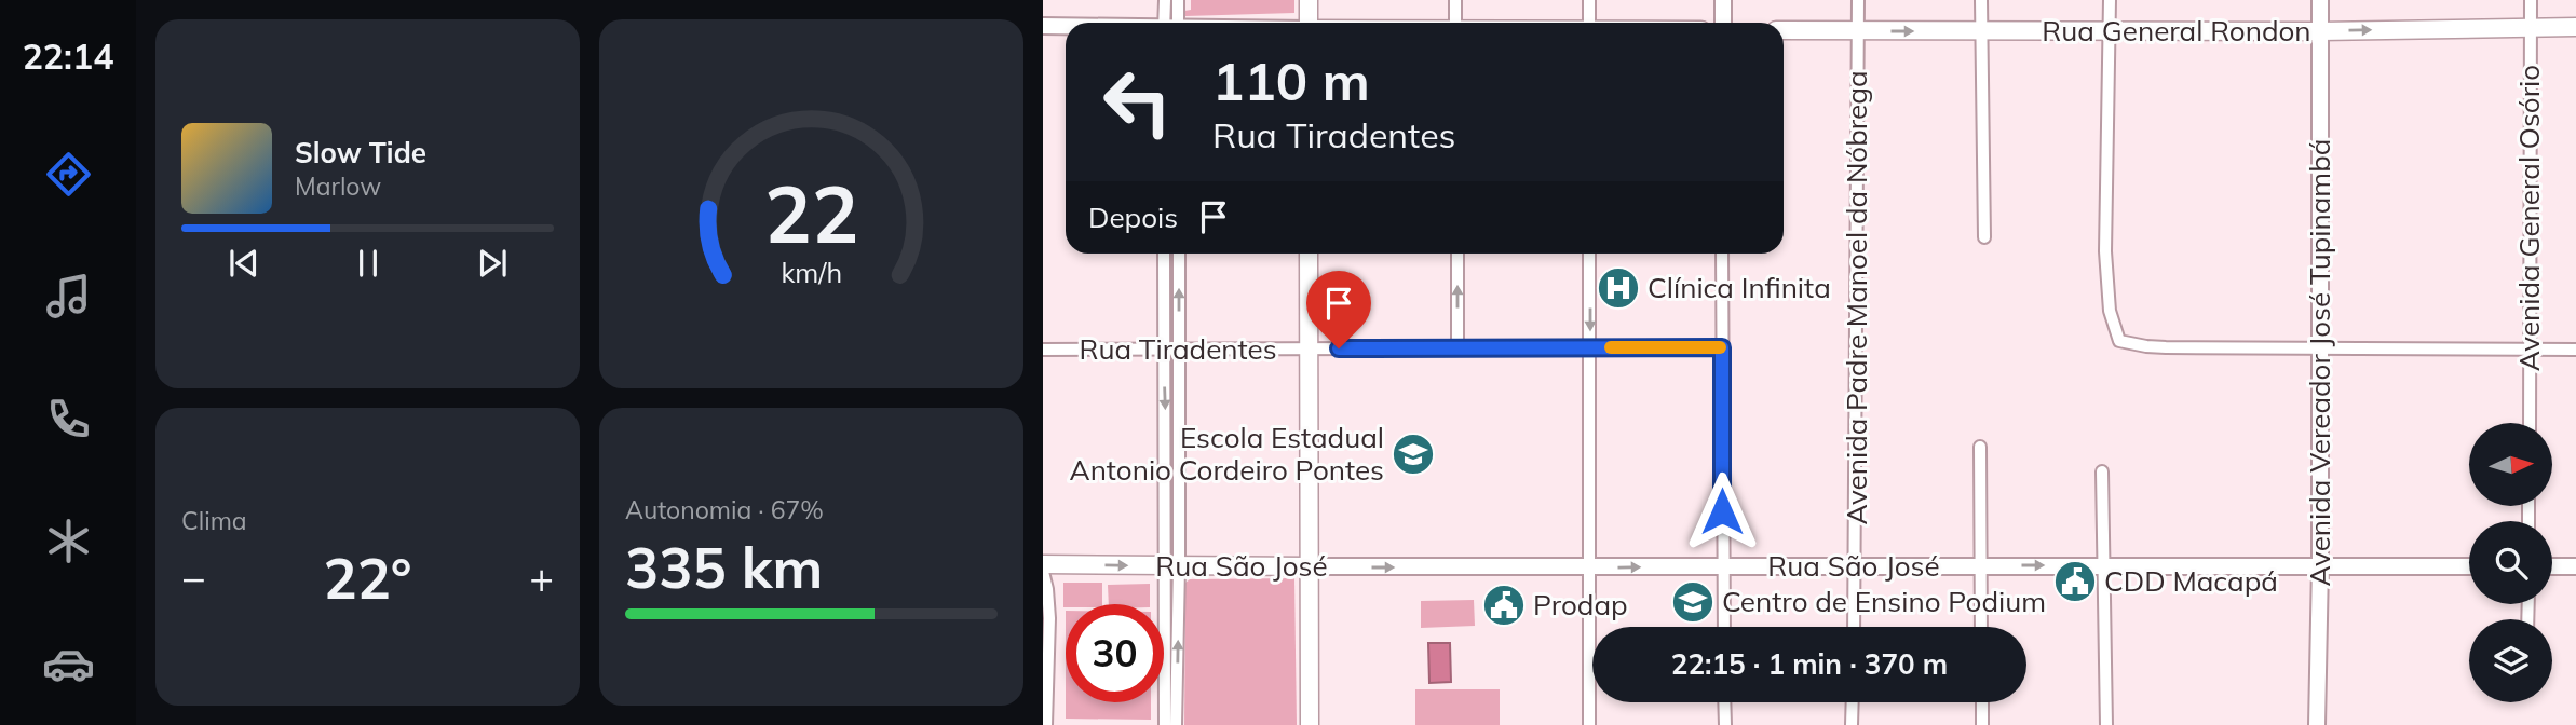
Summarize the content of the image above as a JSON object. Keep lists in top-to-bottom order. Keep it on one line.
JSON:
{"streets":{"main road":["Rua General Rondon","Rua São José"],"street":["Avenida General Osório","Avenida Padre Manoel da Nóbrega","Rua Tiradentes","Avenida Vereador José Tupinambá"]},"crossings":[["Rua General Rondon","Avenida General Osório"],["Rua General Rondon","Avenida Padre Manoel da Nóbrega"],["Rua General Rondon","Avenida Vereador José Tupinambá"],["Avenida Padre Manoel da Nóbrega","Rua São José"],["Avenida Vereador José Tupinambá","Rua São José"]],"one_way":["Rua General Rondon","Rua São José"],"places":{"hospital":["Clínica Infinita"],"school or university":["Escola Estadual Antonio Cordeiro Pontes","Centro de Ensino Podium"],"public building":["CDD Macapá","Prodap"]},"north":"right","page":{"tabs":"22:14","turn":["110 m","Rua Tiradentes"],"song":["Slow Tide","Marlow"],"then":"Depois","tile":["Clima",["Autonomia · 67%","335 km"]],"heat":["−","22°","+"],"limit":"30","trip":"22:15 · 1 min · 370 m","gauge":["22","km/h"]}}
